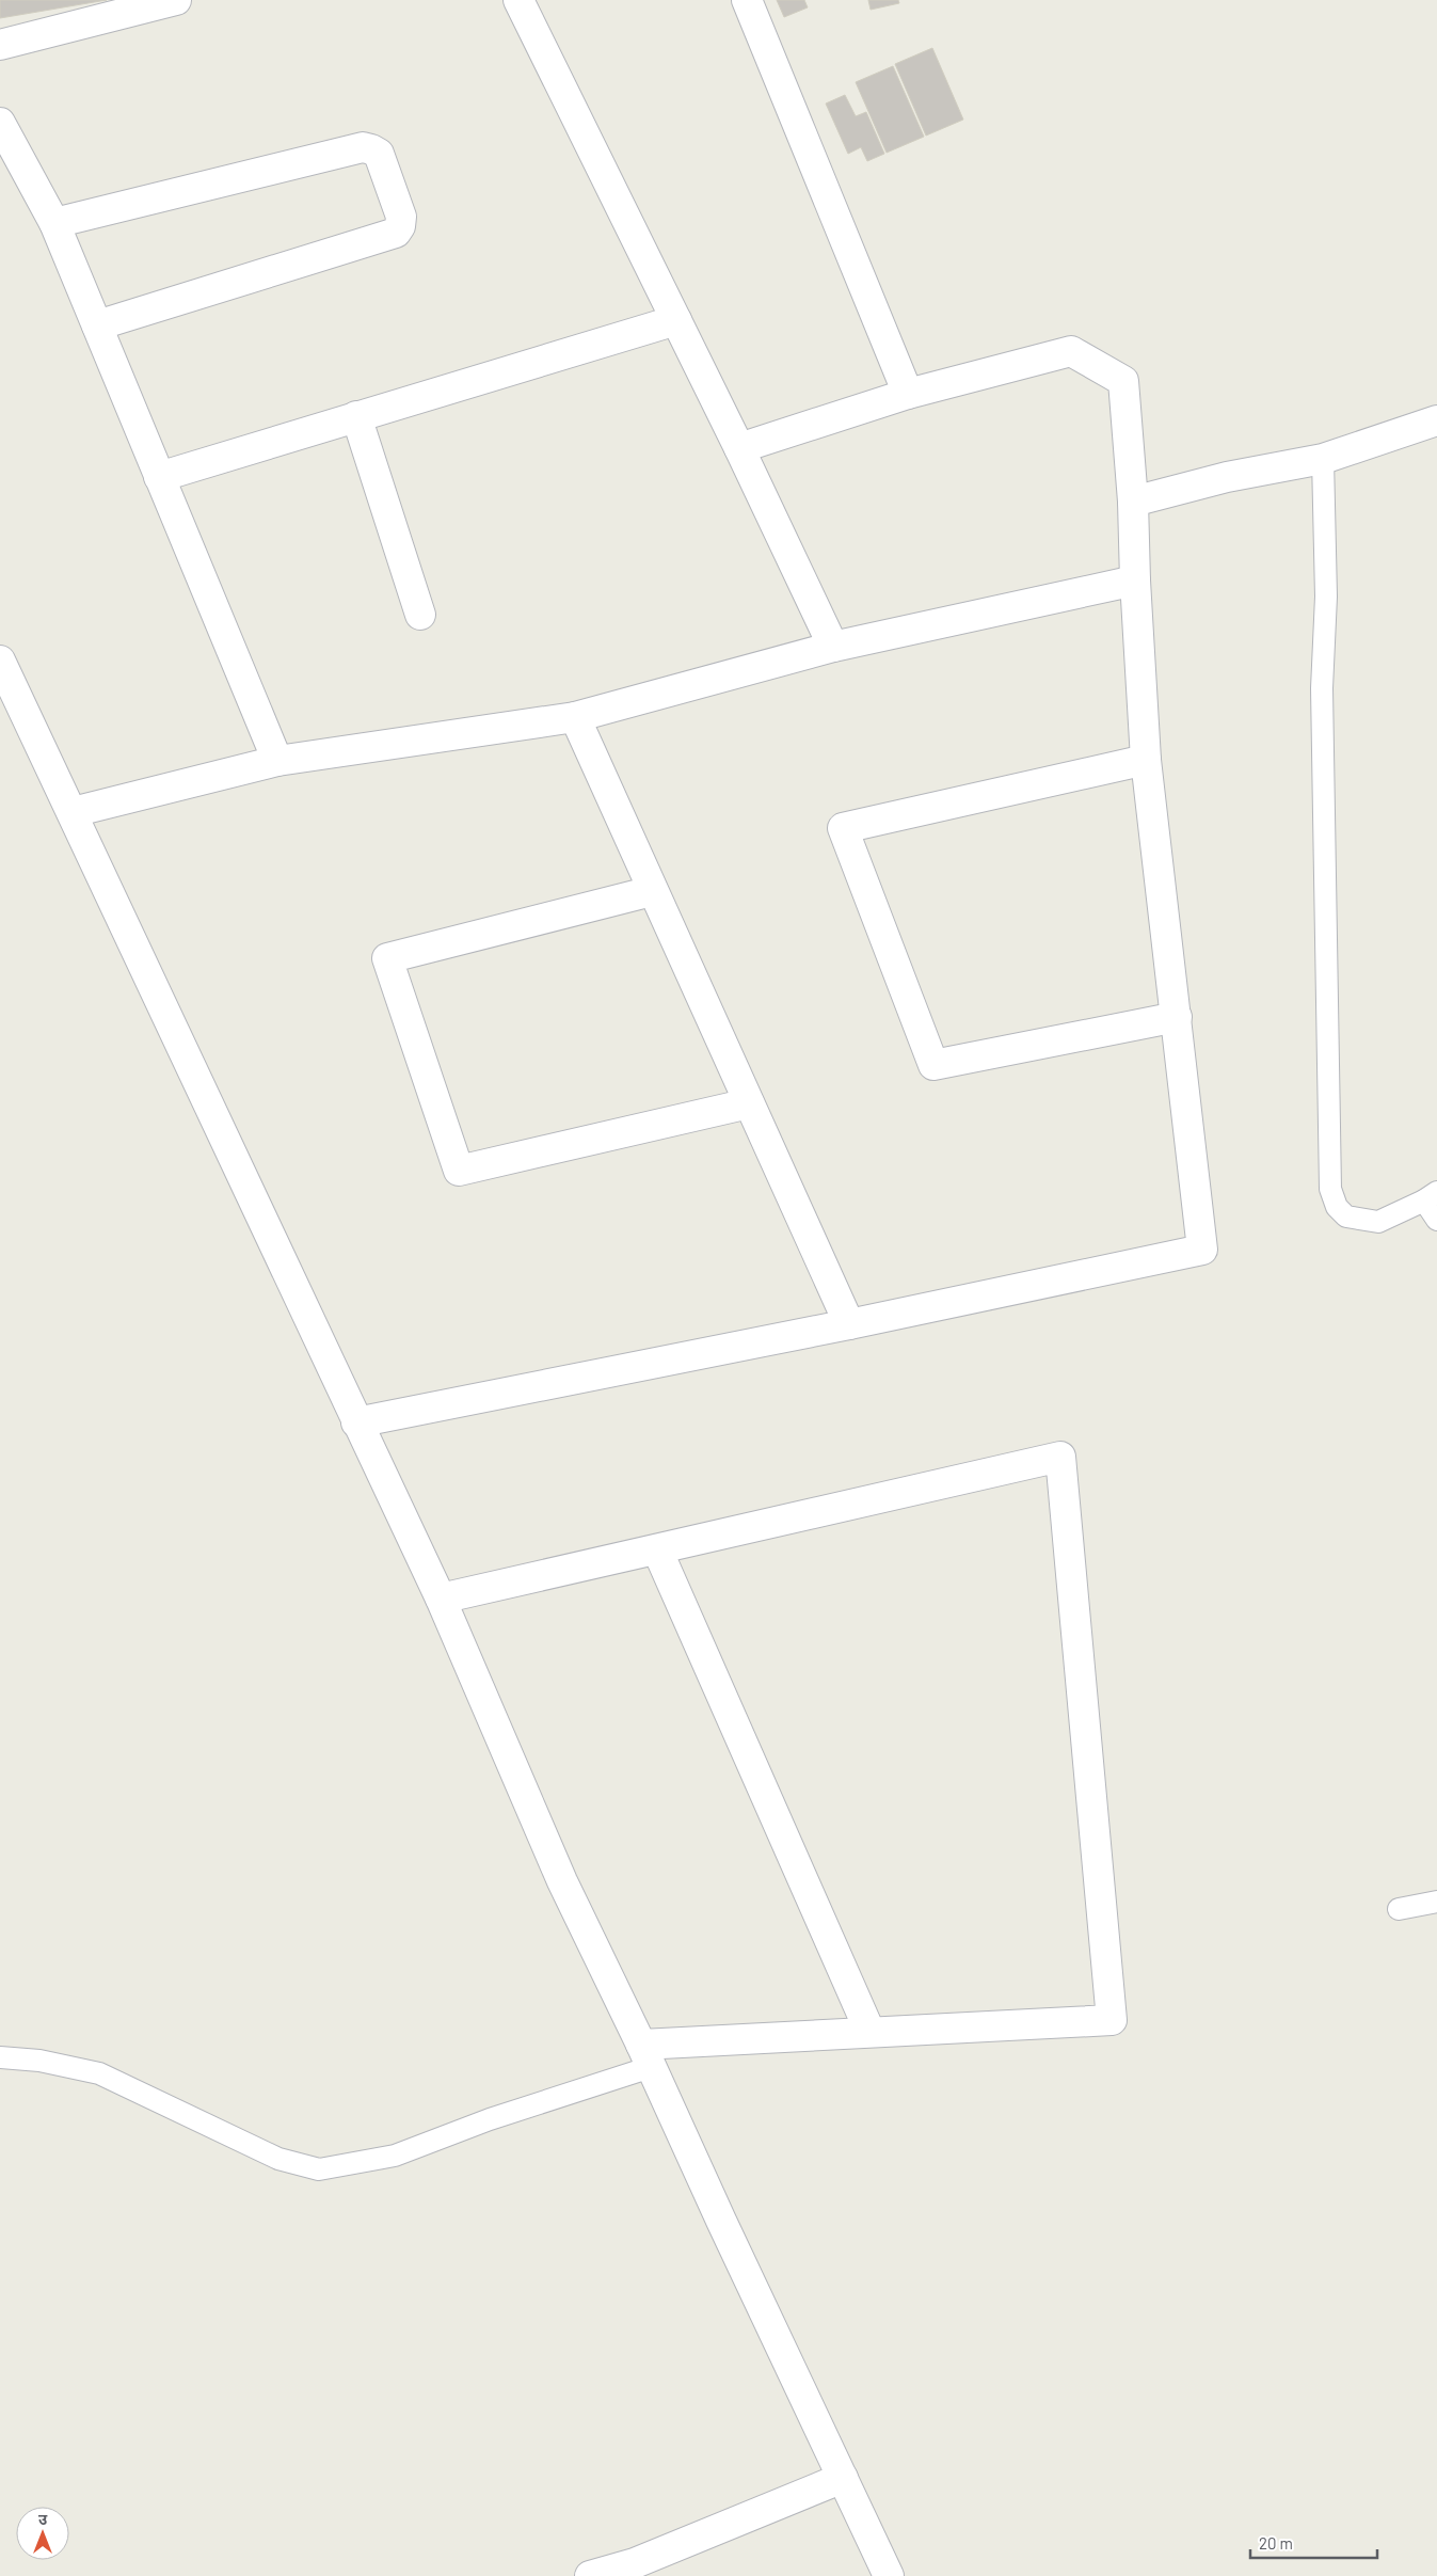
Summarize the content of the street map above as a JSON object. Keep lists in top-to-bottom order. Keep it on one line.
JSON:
{"scale_bar":"20 m","north":"top"}
